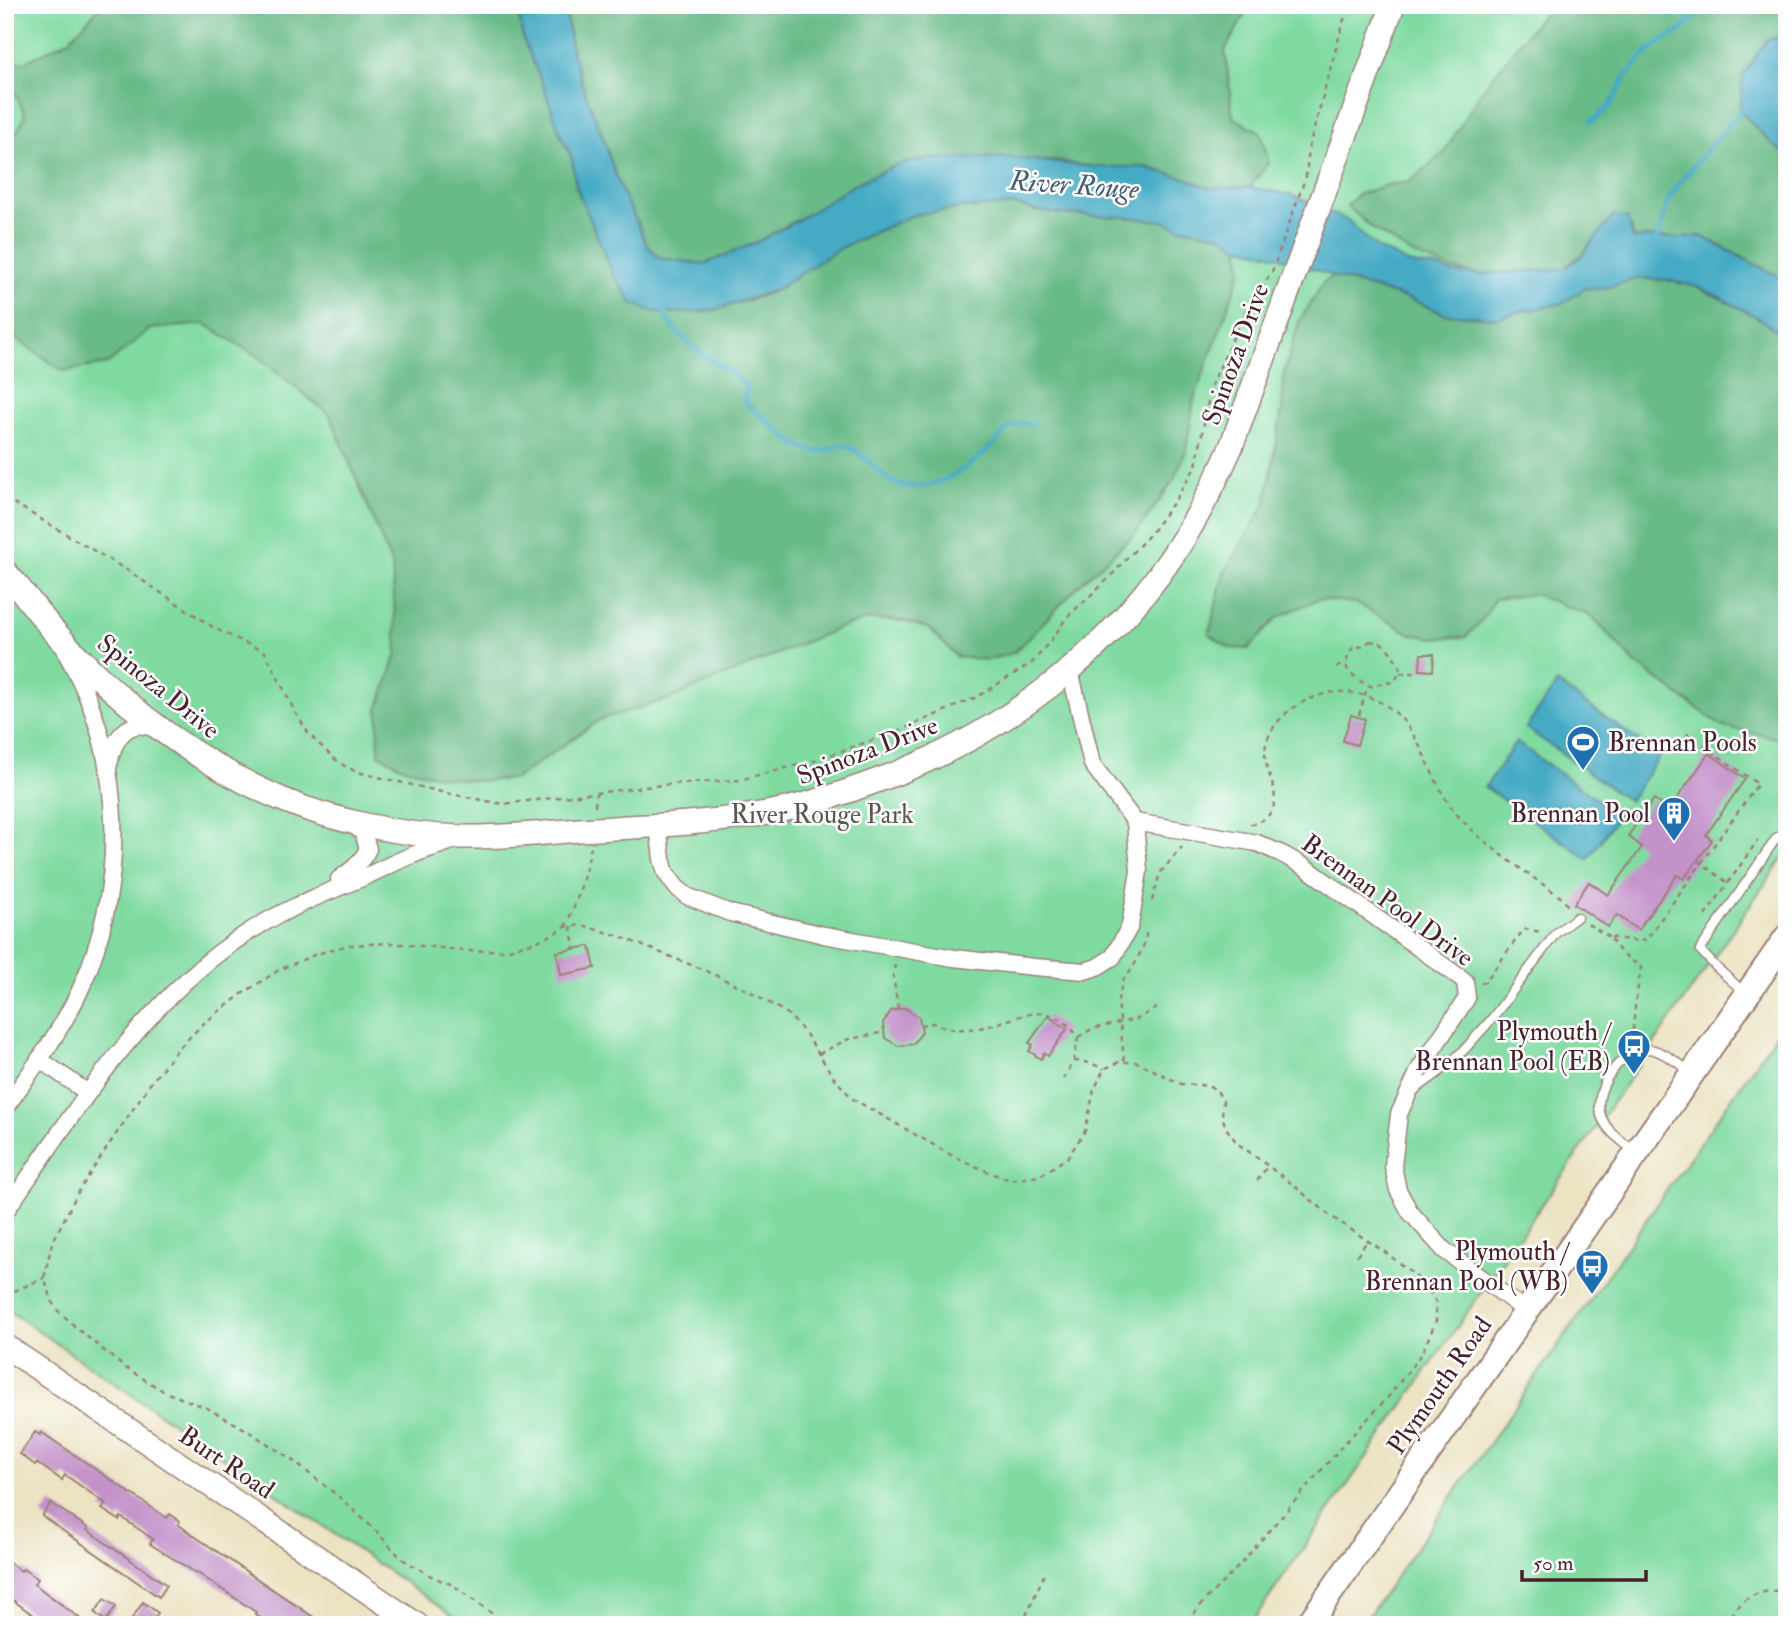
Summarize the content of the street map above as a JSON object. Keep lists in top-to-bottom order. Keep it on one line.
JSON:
{"streets":{"main road":["Plymouth Road"],"street":["Spinoza Drive","Brennan Pool Drive","Burt Road"]},"crossings":[["Brennan Pool Drive","Plymouth Road"]],"water":["River Rouge"],"parks":["River Rouge Park"],"places":{"sports":["Brennan Pools"],"building":["Brennan Pool"],"bus stop":["Plymouth / Brennan Pool (EB)","Plymouth / Brennan Pool (WB)"]},"scale_bar":"50 m"}
